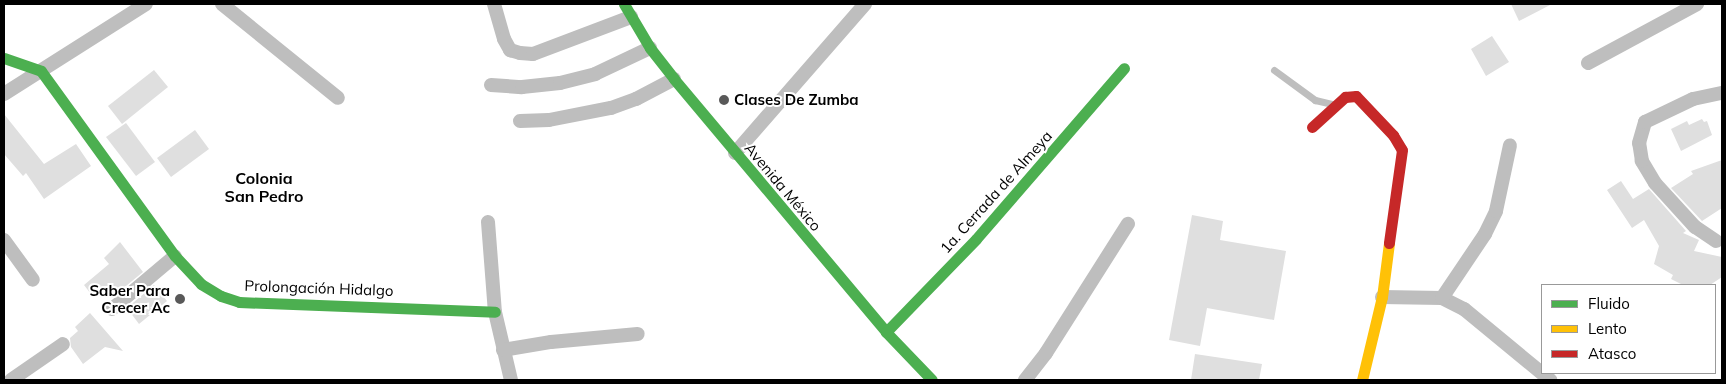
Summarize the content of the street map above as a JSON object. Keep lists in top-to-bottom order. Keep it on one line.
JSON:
{"streets":{"street":["Avenida México","1a. Cerrada de Almeya","Prolongación Hidalgo"]},"crossings":[["Avenida México","1a. Cerrada de Almeya"]],"districts":["Colonia San Pedro"],"places":["Clases De Zumba","Saber Para Crecer Ac"],"legend":["Fluido","Lento","Atasco"]}
